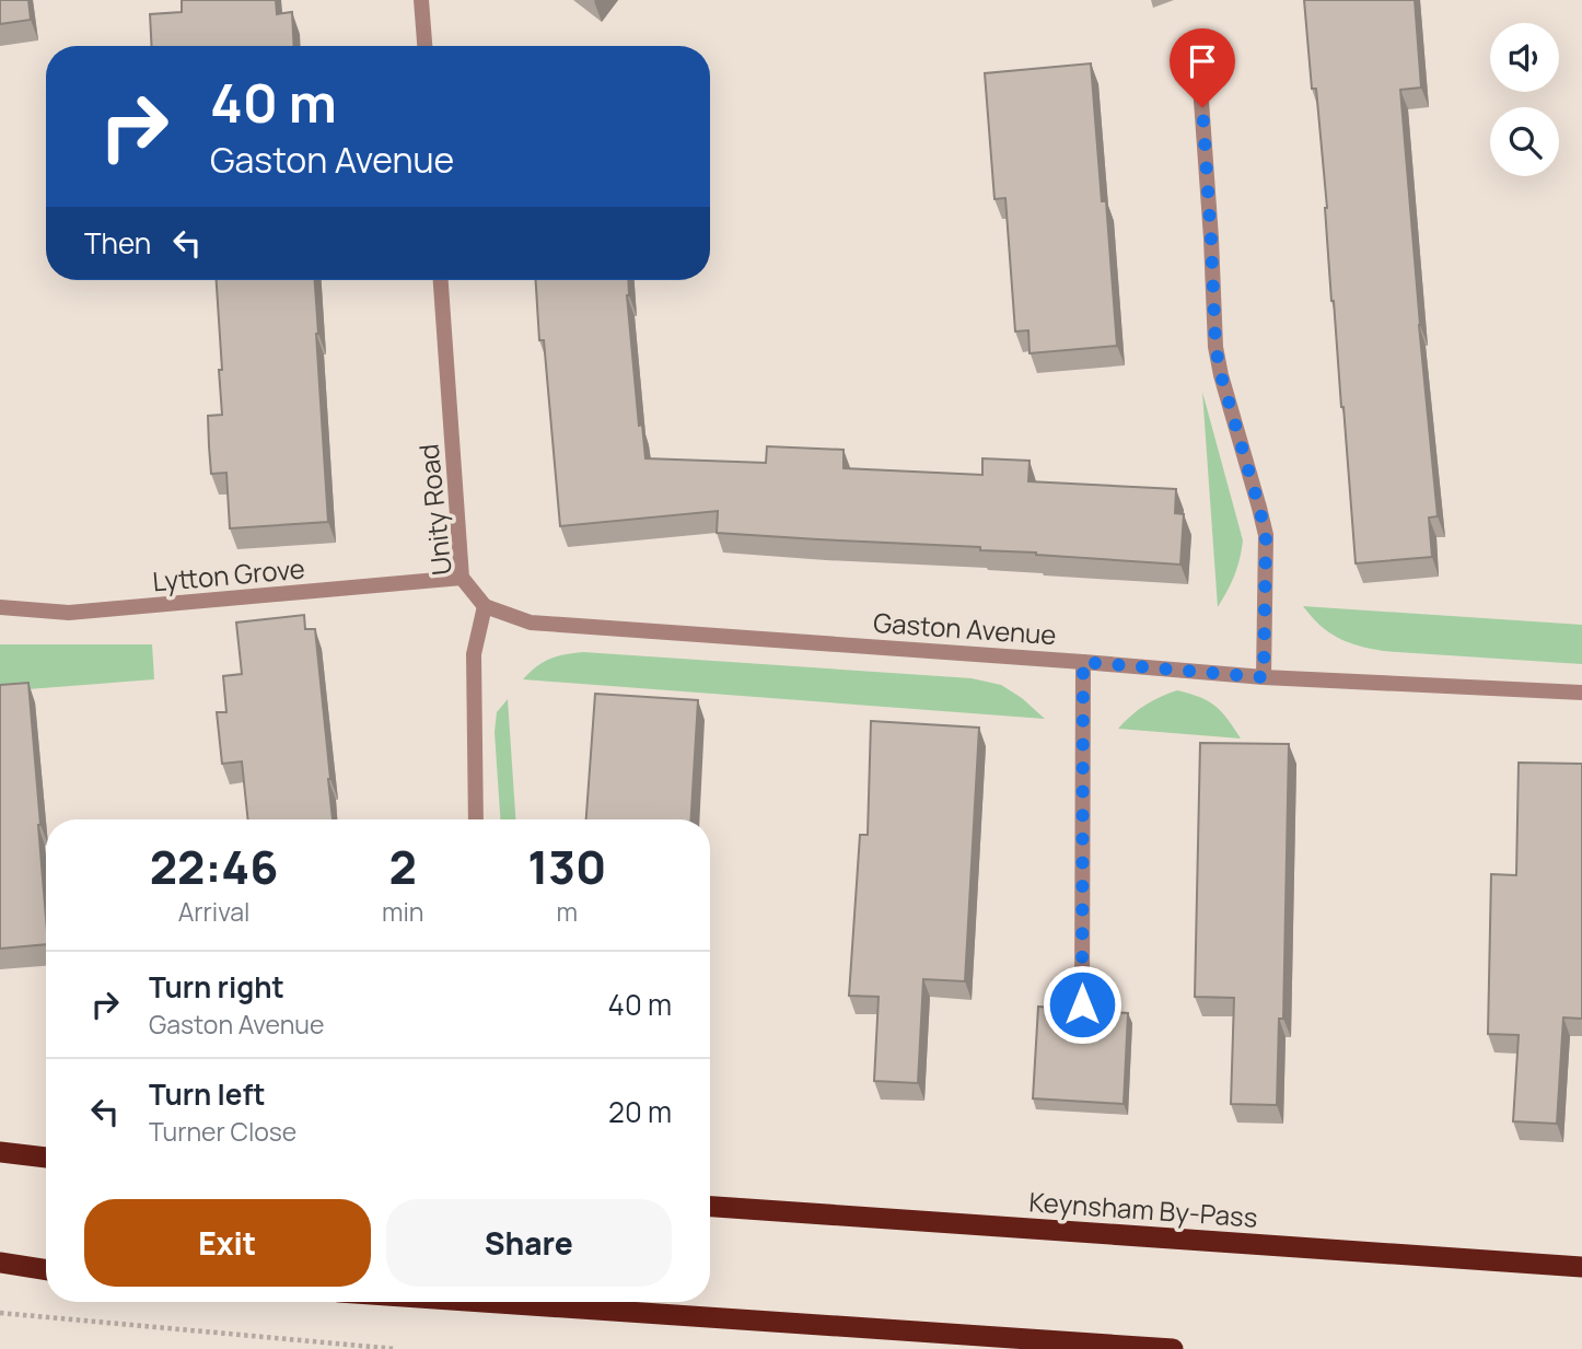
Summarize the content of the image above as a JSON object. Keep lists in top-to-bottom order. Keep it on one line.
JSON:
{"streets":{"highway":["Keynsham By-Pass"],"street":["Unity Road","Lytton Grove","Gaston Avenue"]},"crossings":[["Unity Road","Lytton Grove"],["Unity Road","Gaston Avenue"]],"page":{"turn":["40 m","Gaston Avenue"],"then":"Then","eta":["22:46","Arrival","2","min","130","m"],"list":[{"name":"Turn right","note":"Gaston Avenue","value":"40 m"},{"name":"Turn left","note":"Turner Close","value":"20 m"}],"buttons":["Exit","Share"]}}
